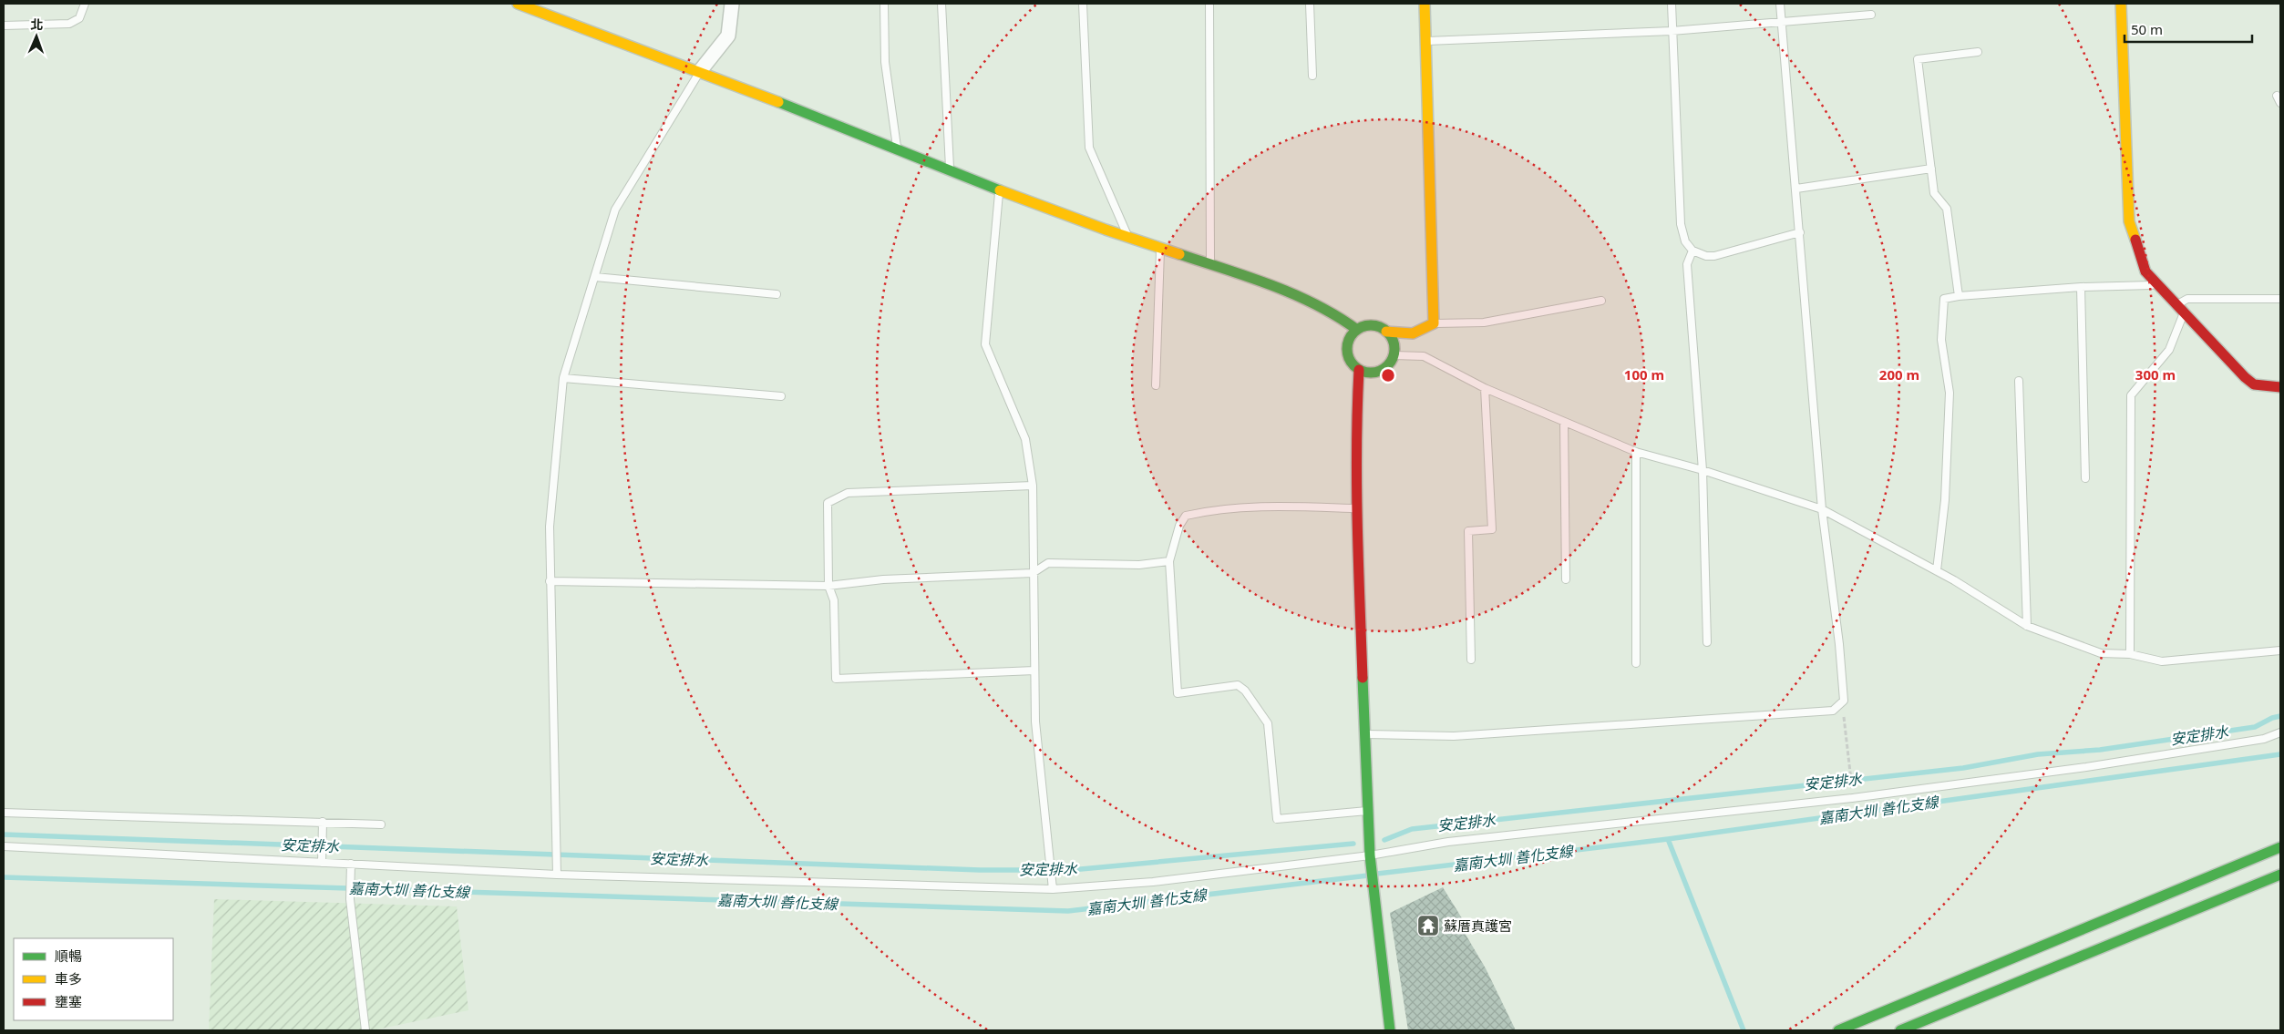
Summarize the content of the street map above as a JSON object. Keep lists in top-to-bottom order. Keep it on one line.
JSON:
{"water":["安定排水","嘉南大圳 善化支線"],"places":{"temple":["蘇厝真護宮"]},"legend":["順暢","車多","壅塞"],"scale_bar":"50 m","north":"top","rings":["100 m","200 m","300 m"]}
